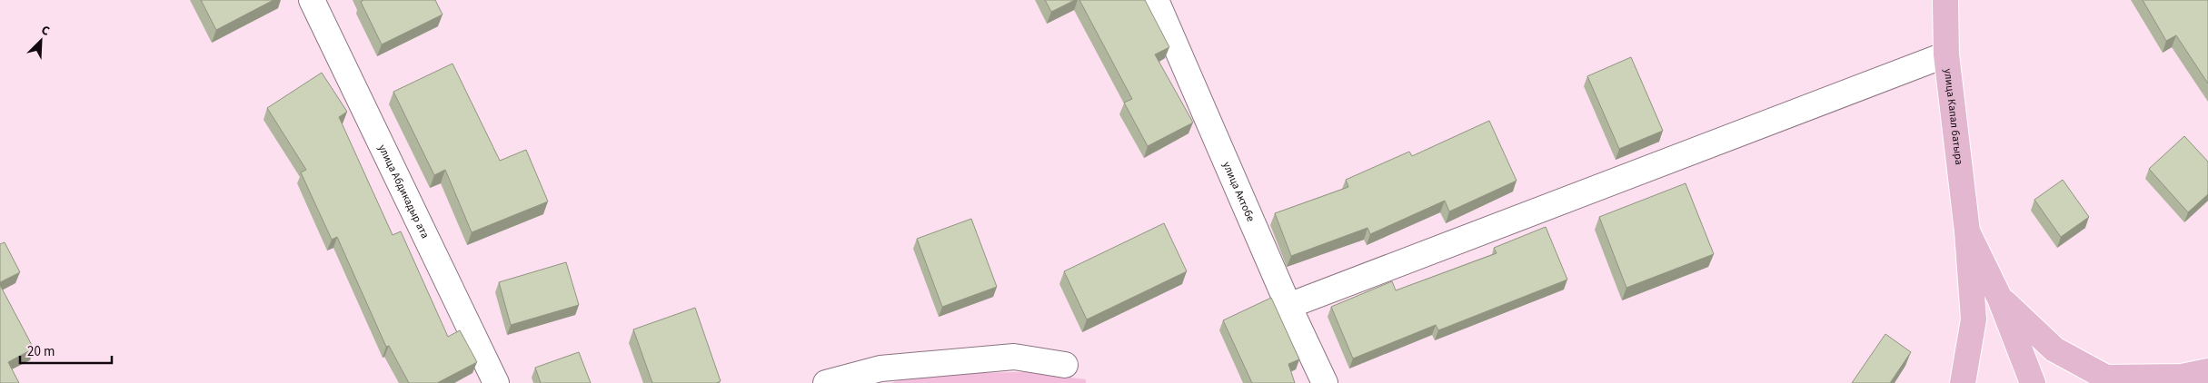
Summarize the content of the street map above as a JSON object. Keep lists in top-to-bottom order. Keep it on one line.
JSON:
{"streets":{"main road":["улица Капал батыра"],"street":["улица Абдикадыр ата","улица Актобе"]},"scale_bar":"20 m","north":"top right"}
